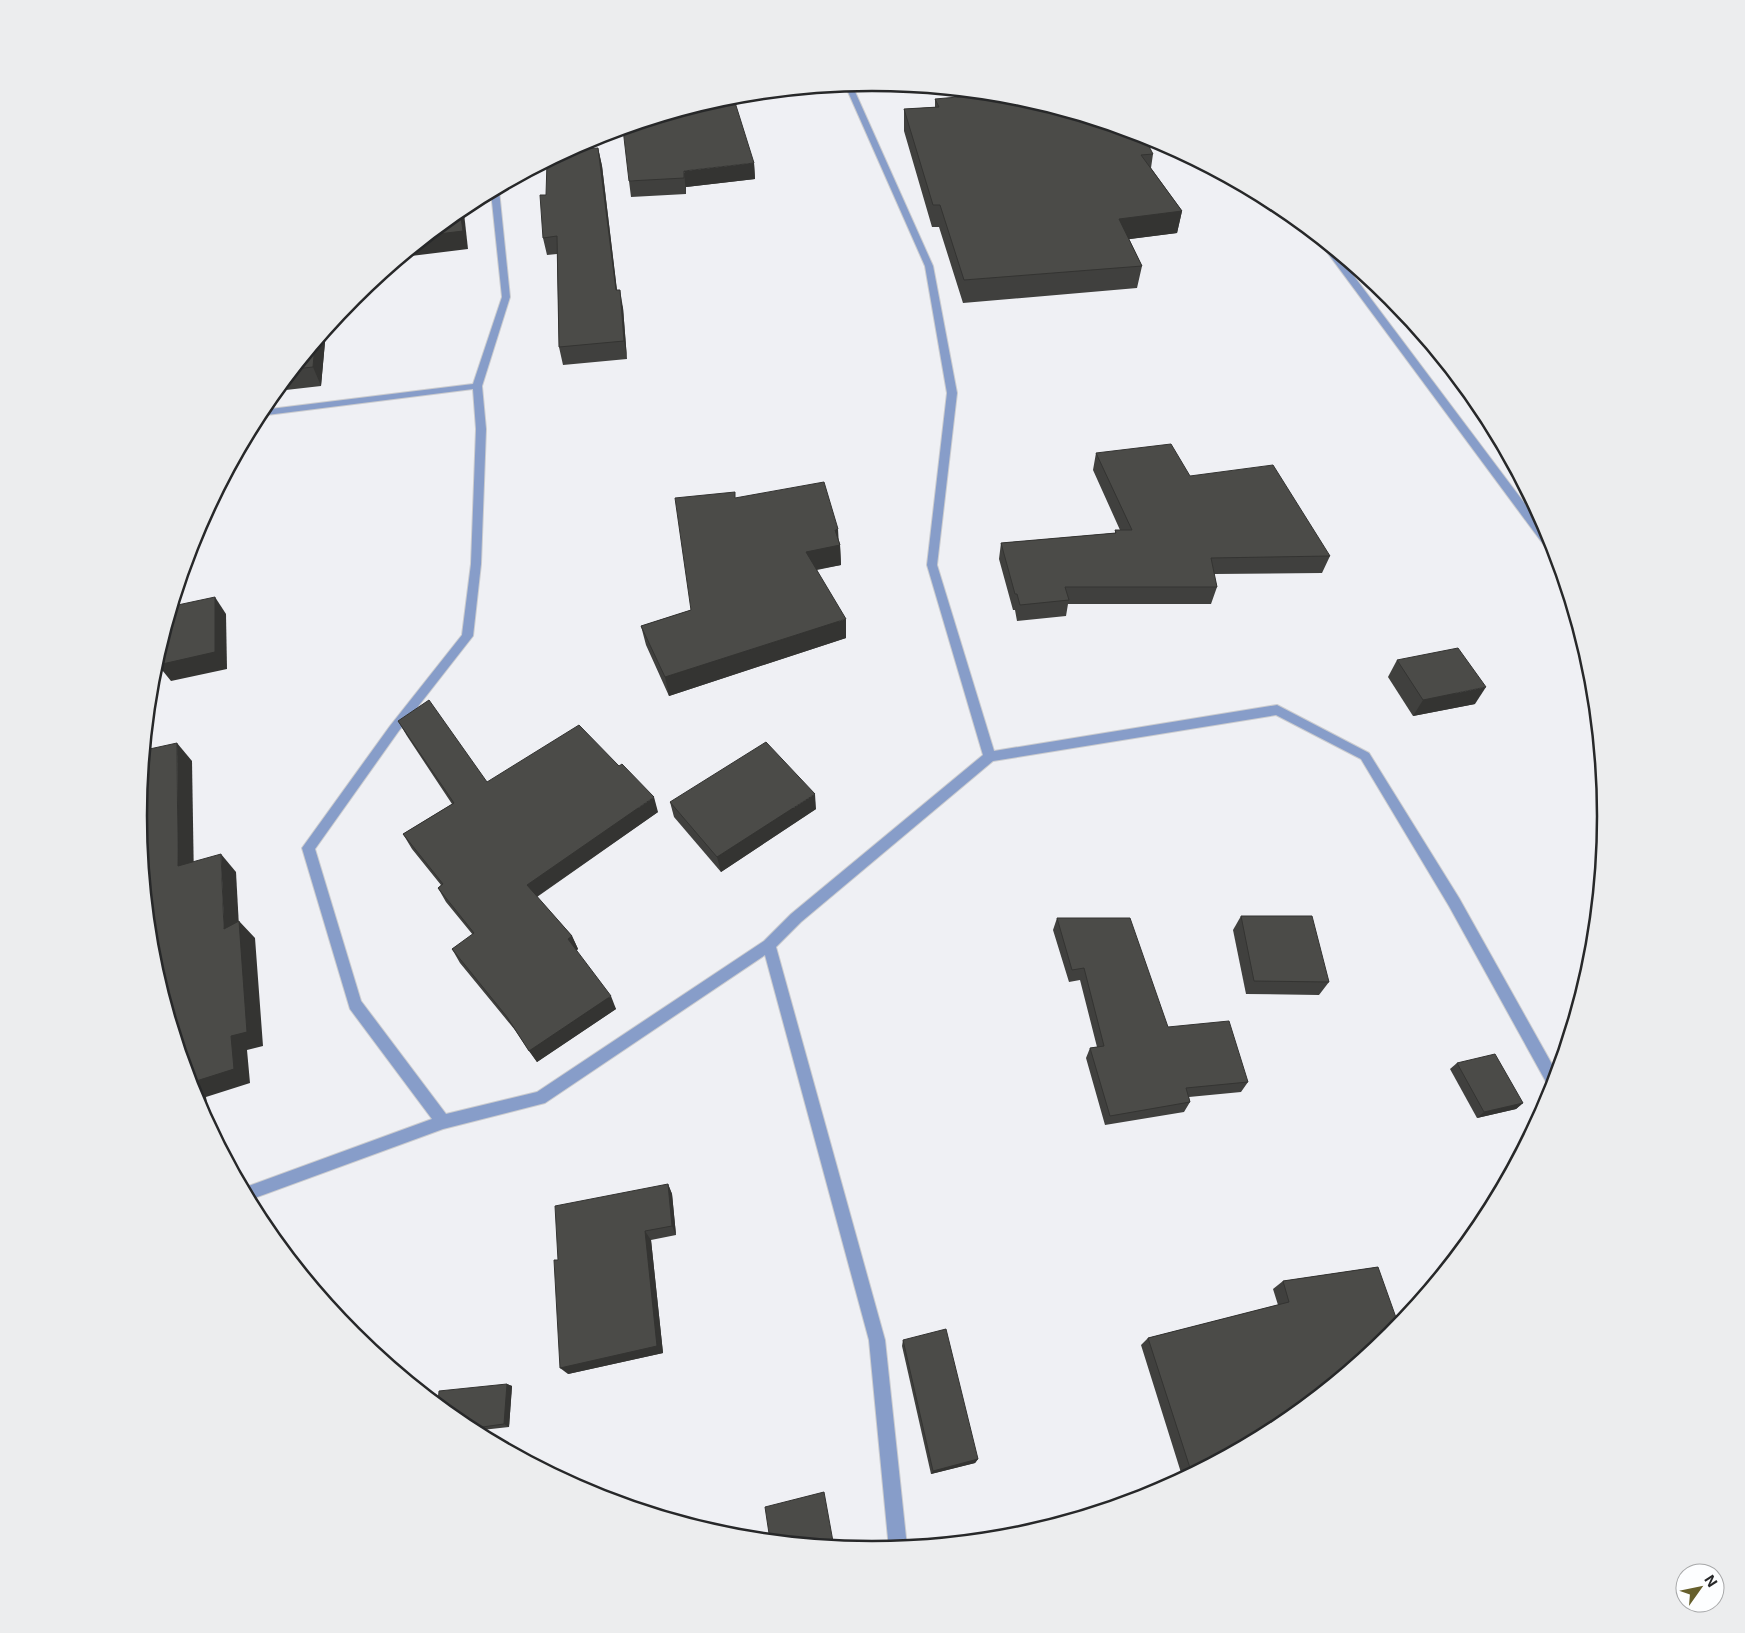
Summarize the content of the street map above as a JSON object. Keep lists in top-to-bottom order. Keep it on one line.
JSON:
{"north":"top right"}
